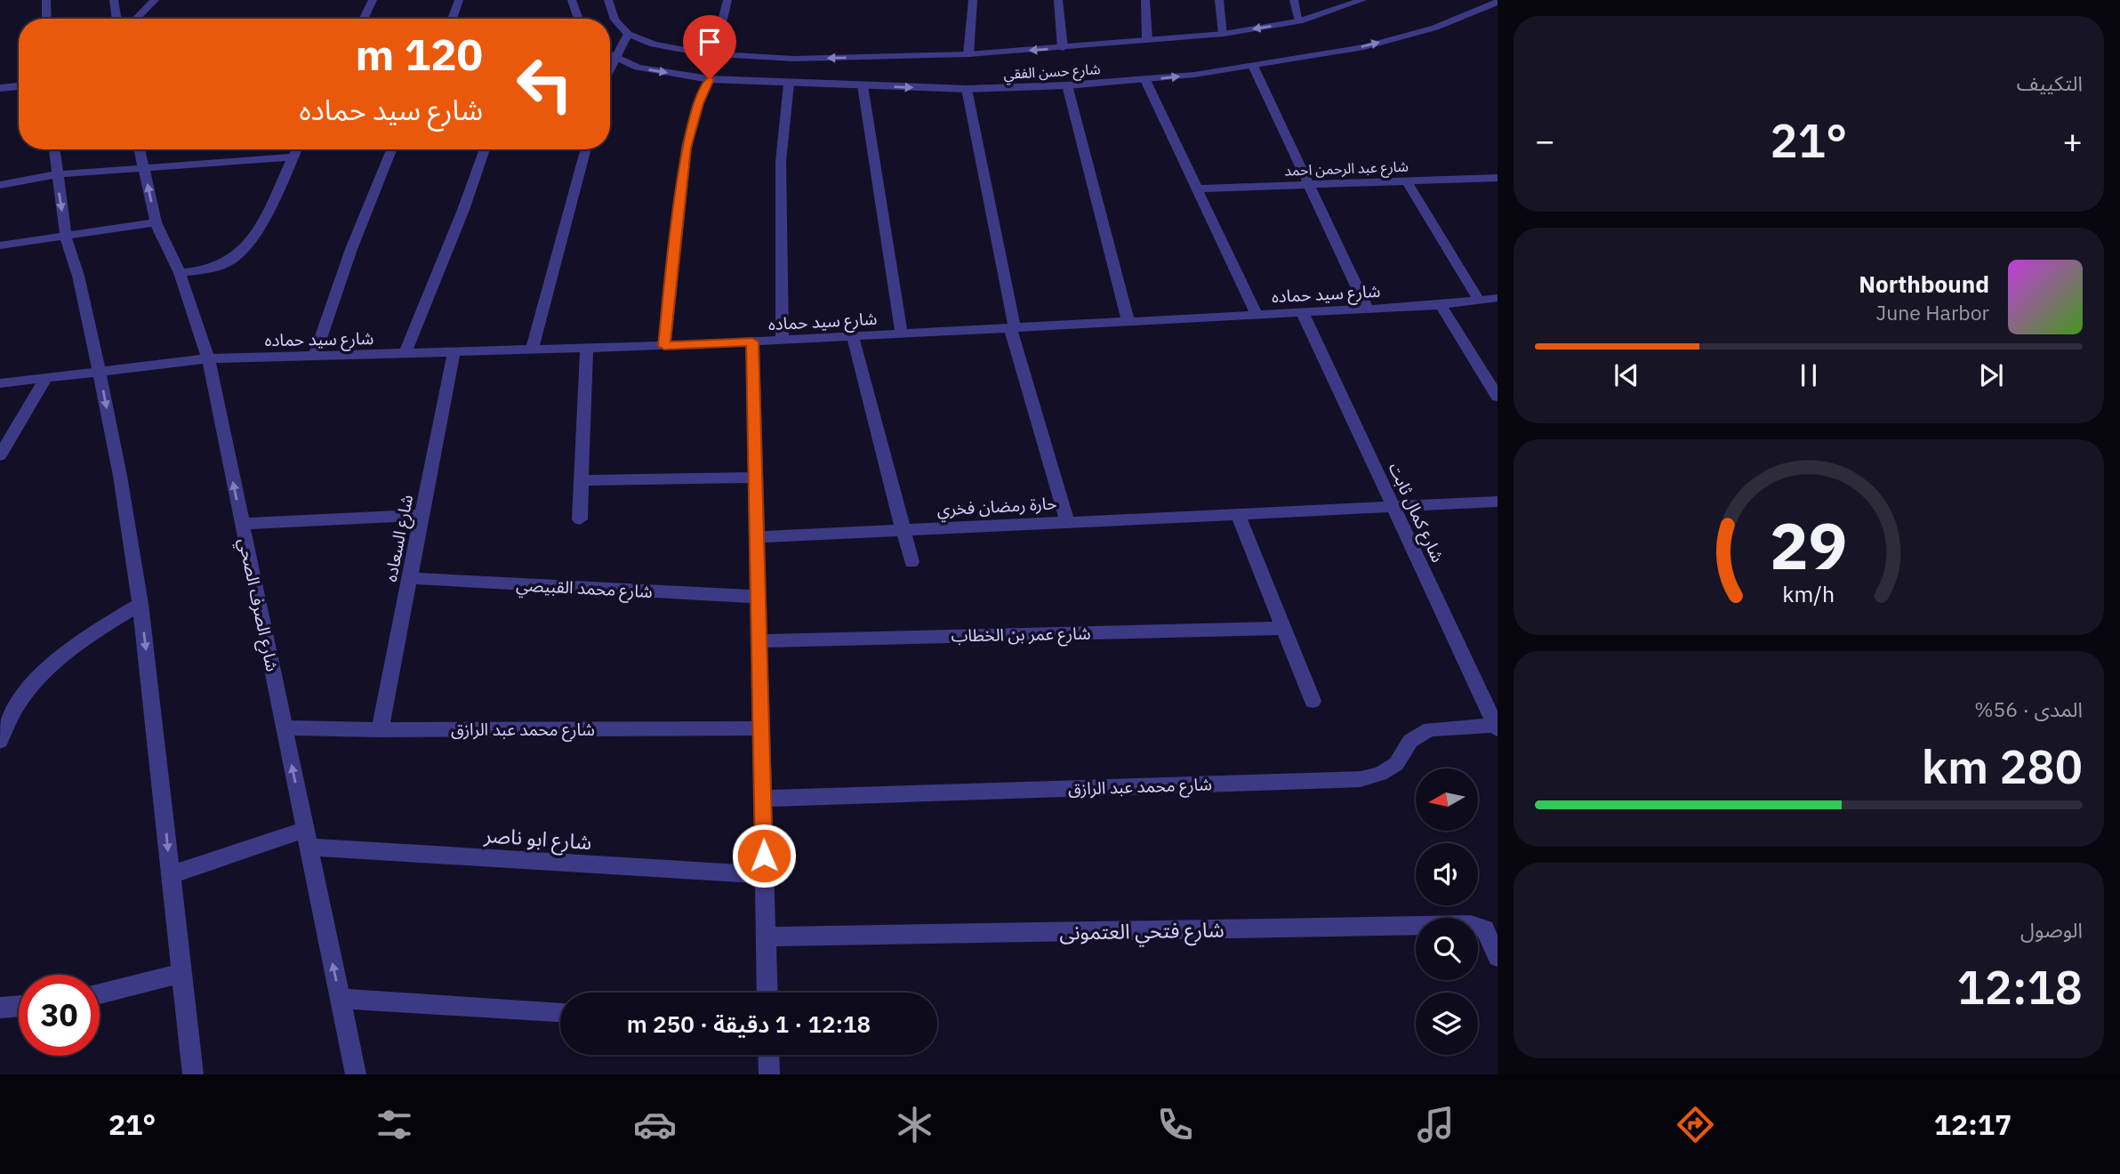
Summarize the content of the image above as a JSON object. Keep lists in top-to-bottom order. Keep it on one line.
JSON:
{"streets":{"street":["شارع حسن الفقي","شارع عبد الرحمن احمد","شارع سيد حماده","حارة رمضان فخري","شارع كمال ثابت","شارع السعاده","شارع محمد القبيصي","شارع الصرف الصحي","شارع عمر بن الخطاب","شارع محمد عبد الرازق","شارع ابو ناصر","شارع فتحي العتمونى"]},"crossings":[["شارع سيد حماده","شارع كمال ثابت"],["شارع سيد حماده","شارع السعاده"],["شارع سيد حماده","شارع الصرف الصحي"],["حارة رمضان فخري","شارع كمال ثابت"],["شارع كمال ثابت","شارع محمد عبد الرازق"],["شارع السعاده","شارع محمد القبيصي"],["شارع السعاده","شارع محمد عبد الرازق"],["شارع الصرف الصحي","شارع محمد عبد الرازق"],["شارع الصرف الصحي","شارع ابو ناصر"]],"north":"left","page":{"tile":["التكييف",["المدى · 56%","280 km"],["الوصول","12:18"]],"turn":["120 m","شارع سيد حماده"],"heat":["−","21°","+"],"song":["Northbound","June Harbor"],"limit":"30","trip":"12:18 · 1 دقيقة · 250 m","tabs":["12:17","21°"],"gauge":["29","km/h"]}}
